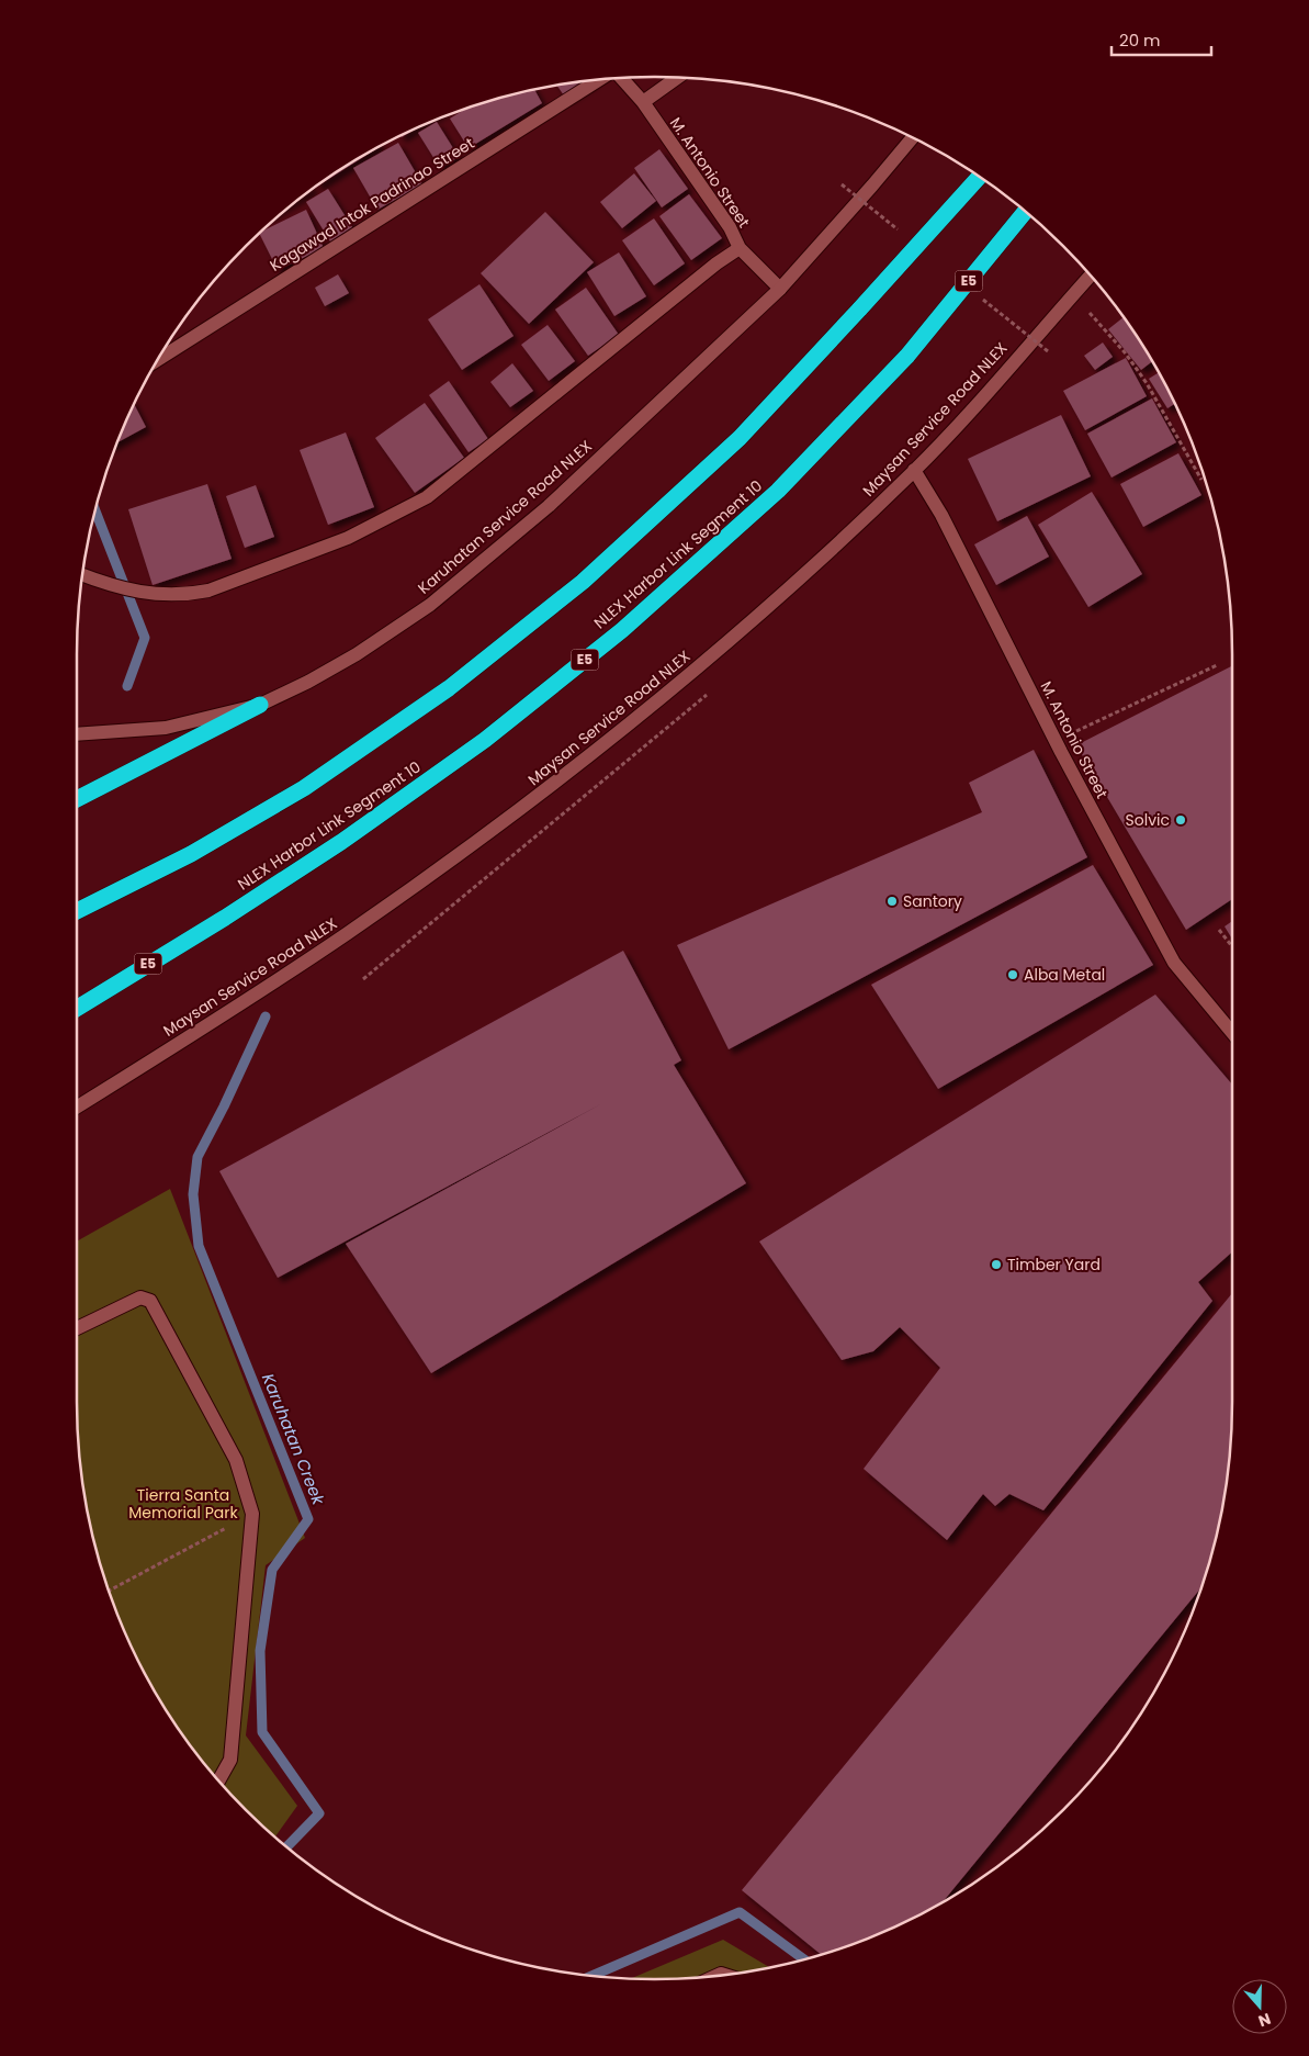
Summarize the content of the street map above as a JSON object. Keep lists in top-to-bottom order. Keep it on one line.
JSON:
{"streets":{"highway":["E5","NLEX Harbor Link Segment 10"],"street":["M. Antonio Street","Kagawad Intok Padrinao Street","Maysan Service Road NLEX","Karuhatan Service Road NLEX"]},"crossings":[["M. Antonio Street","Maysan Service Road NLEX"],["M. Antonio Street","Karuhatan Service Road NLEX"]],"water":["Karuhatan Creek"],"parks":["Tierra Santa Memorial Park"],"places":["Solvic","Santory","Alba Metal","Timber Yard"],"scale_bar":"20 m","north":"bottom"}
